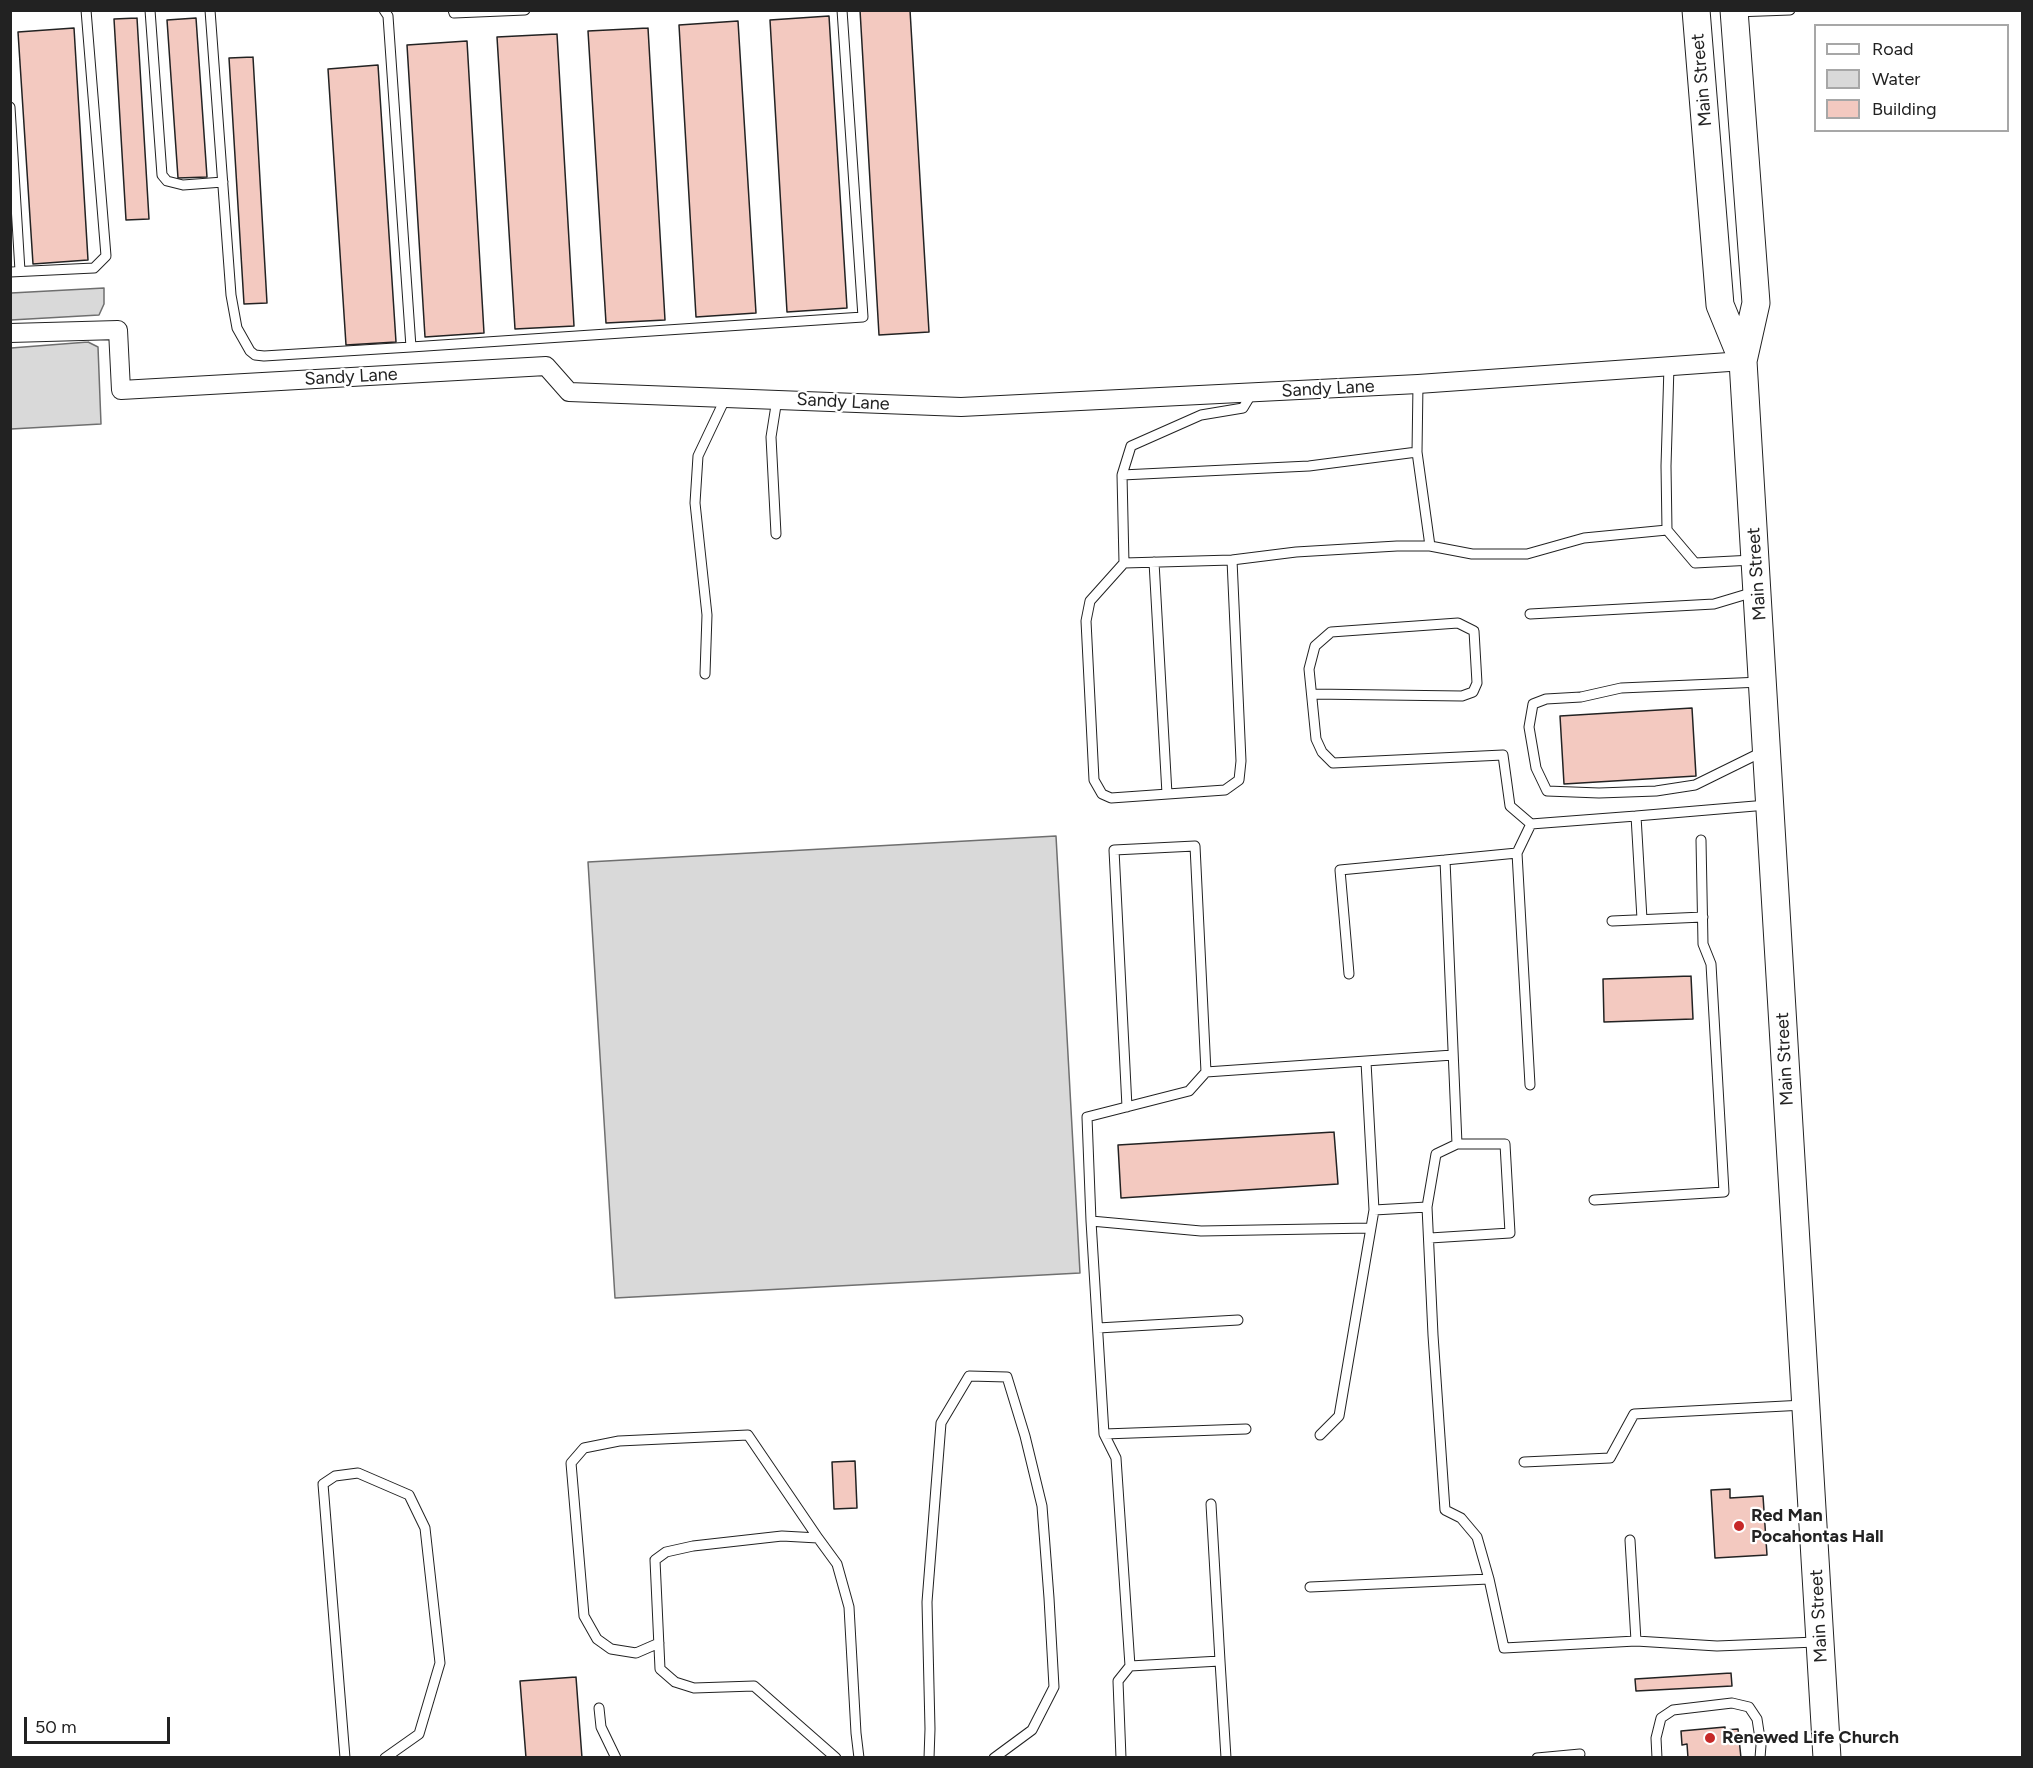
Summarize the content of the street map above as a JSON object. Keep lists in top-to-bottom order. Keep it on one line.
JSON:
{"streets":{"main road":["Main Street"],"street":["Sandy Lane"]},"crossings":[["Main Street","Sandy Lane"]],"places":["Red Man Pocahontas Hall","Renewed Life Church"],"legend":["Road","Water","Building"],"scale_bar":"50 m"}
